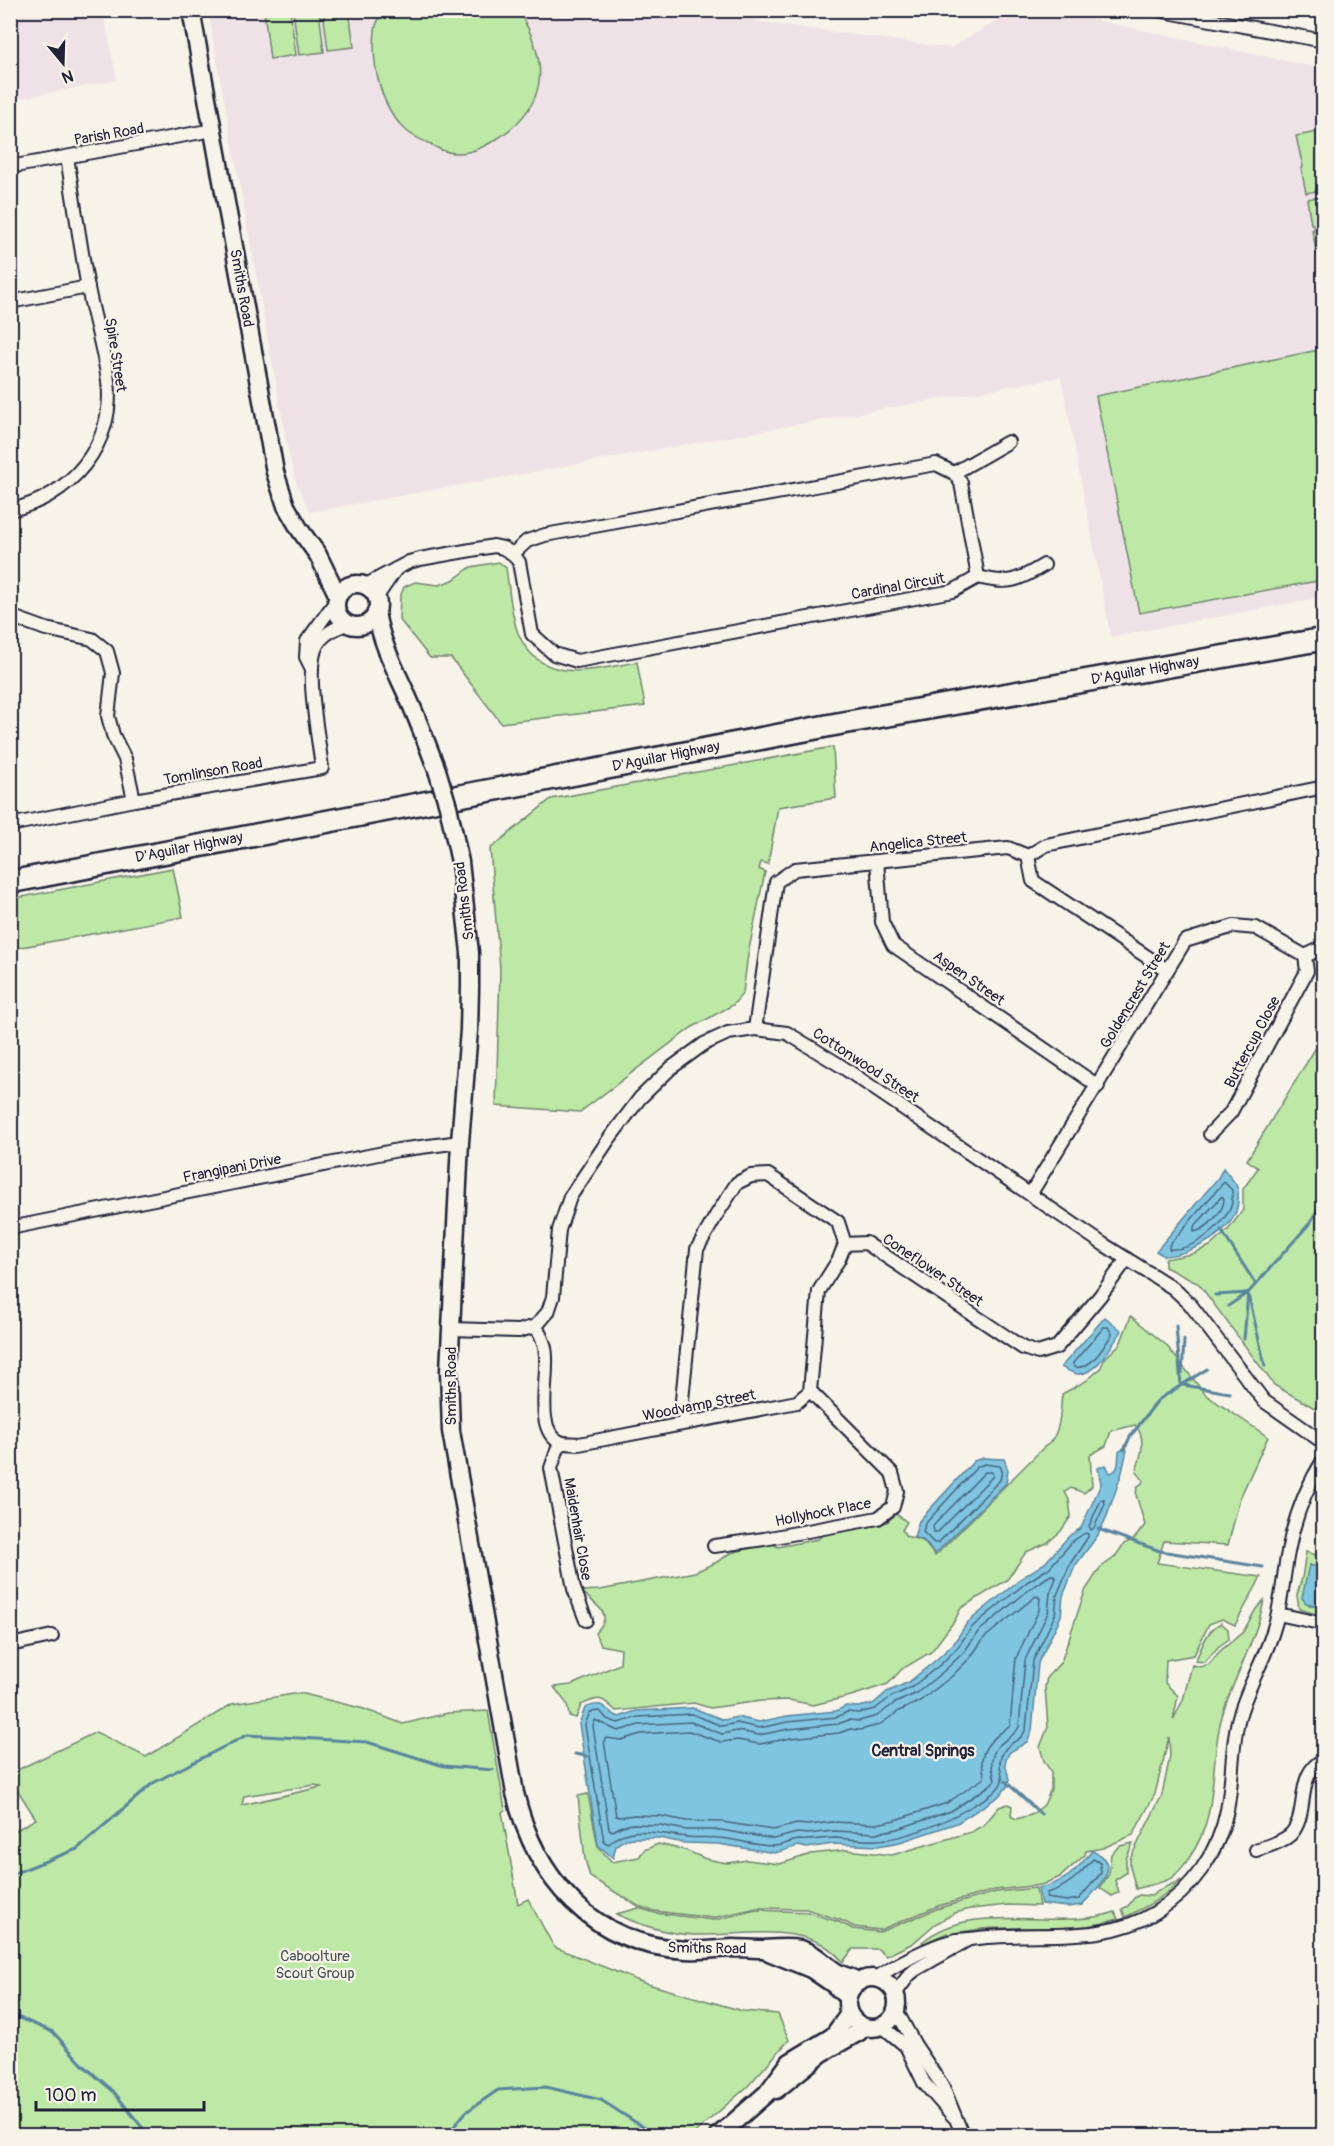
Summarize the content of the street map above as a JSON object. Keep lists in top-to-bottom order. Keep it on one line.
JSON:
{"streets":{"highway":["D'Aguilar Highway"],"main road":["Smiths Road"],"street":["Parish Road","Spire Street","Cardinal Circuit","Tomlinson Road","Angelica Street","Aspen Street","Goldencrest Street","Buttercup Close","Cottonwood Street","Frangipani Drive","Coneflower Street","Woodvamp Street","Hollyhock Place","Maidenhair Close"]},"crossings":[["Parish Road","Smiths Road"],["Parish Road","Spire Street"],["Smiths Road","Tomlinson Road"],["Smiths Road","Frangipani Drive"],["Angelica Street","Aspen Street"],["Angelica Street","Cottonwood Street"],["Aspen Street","Goldencrest Street"],["Goldencrest Street","Buttercup Close"],["Goldencrest Street","Cottonwood Street"],["Cottonwood Street","Coneflower Street"],["Woodvamp Street","Hollyhock Place"],["Woodvamp Street","Maidenhair Close"]],"districts":["Central Springs"],"parks":["Caboolture Scout Group"],"scale_bar":"100 m","north":"bottom"}
